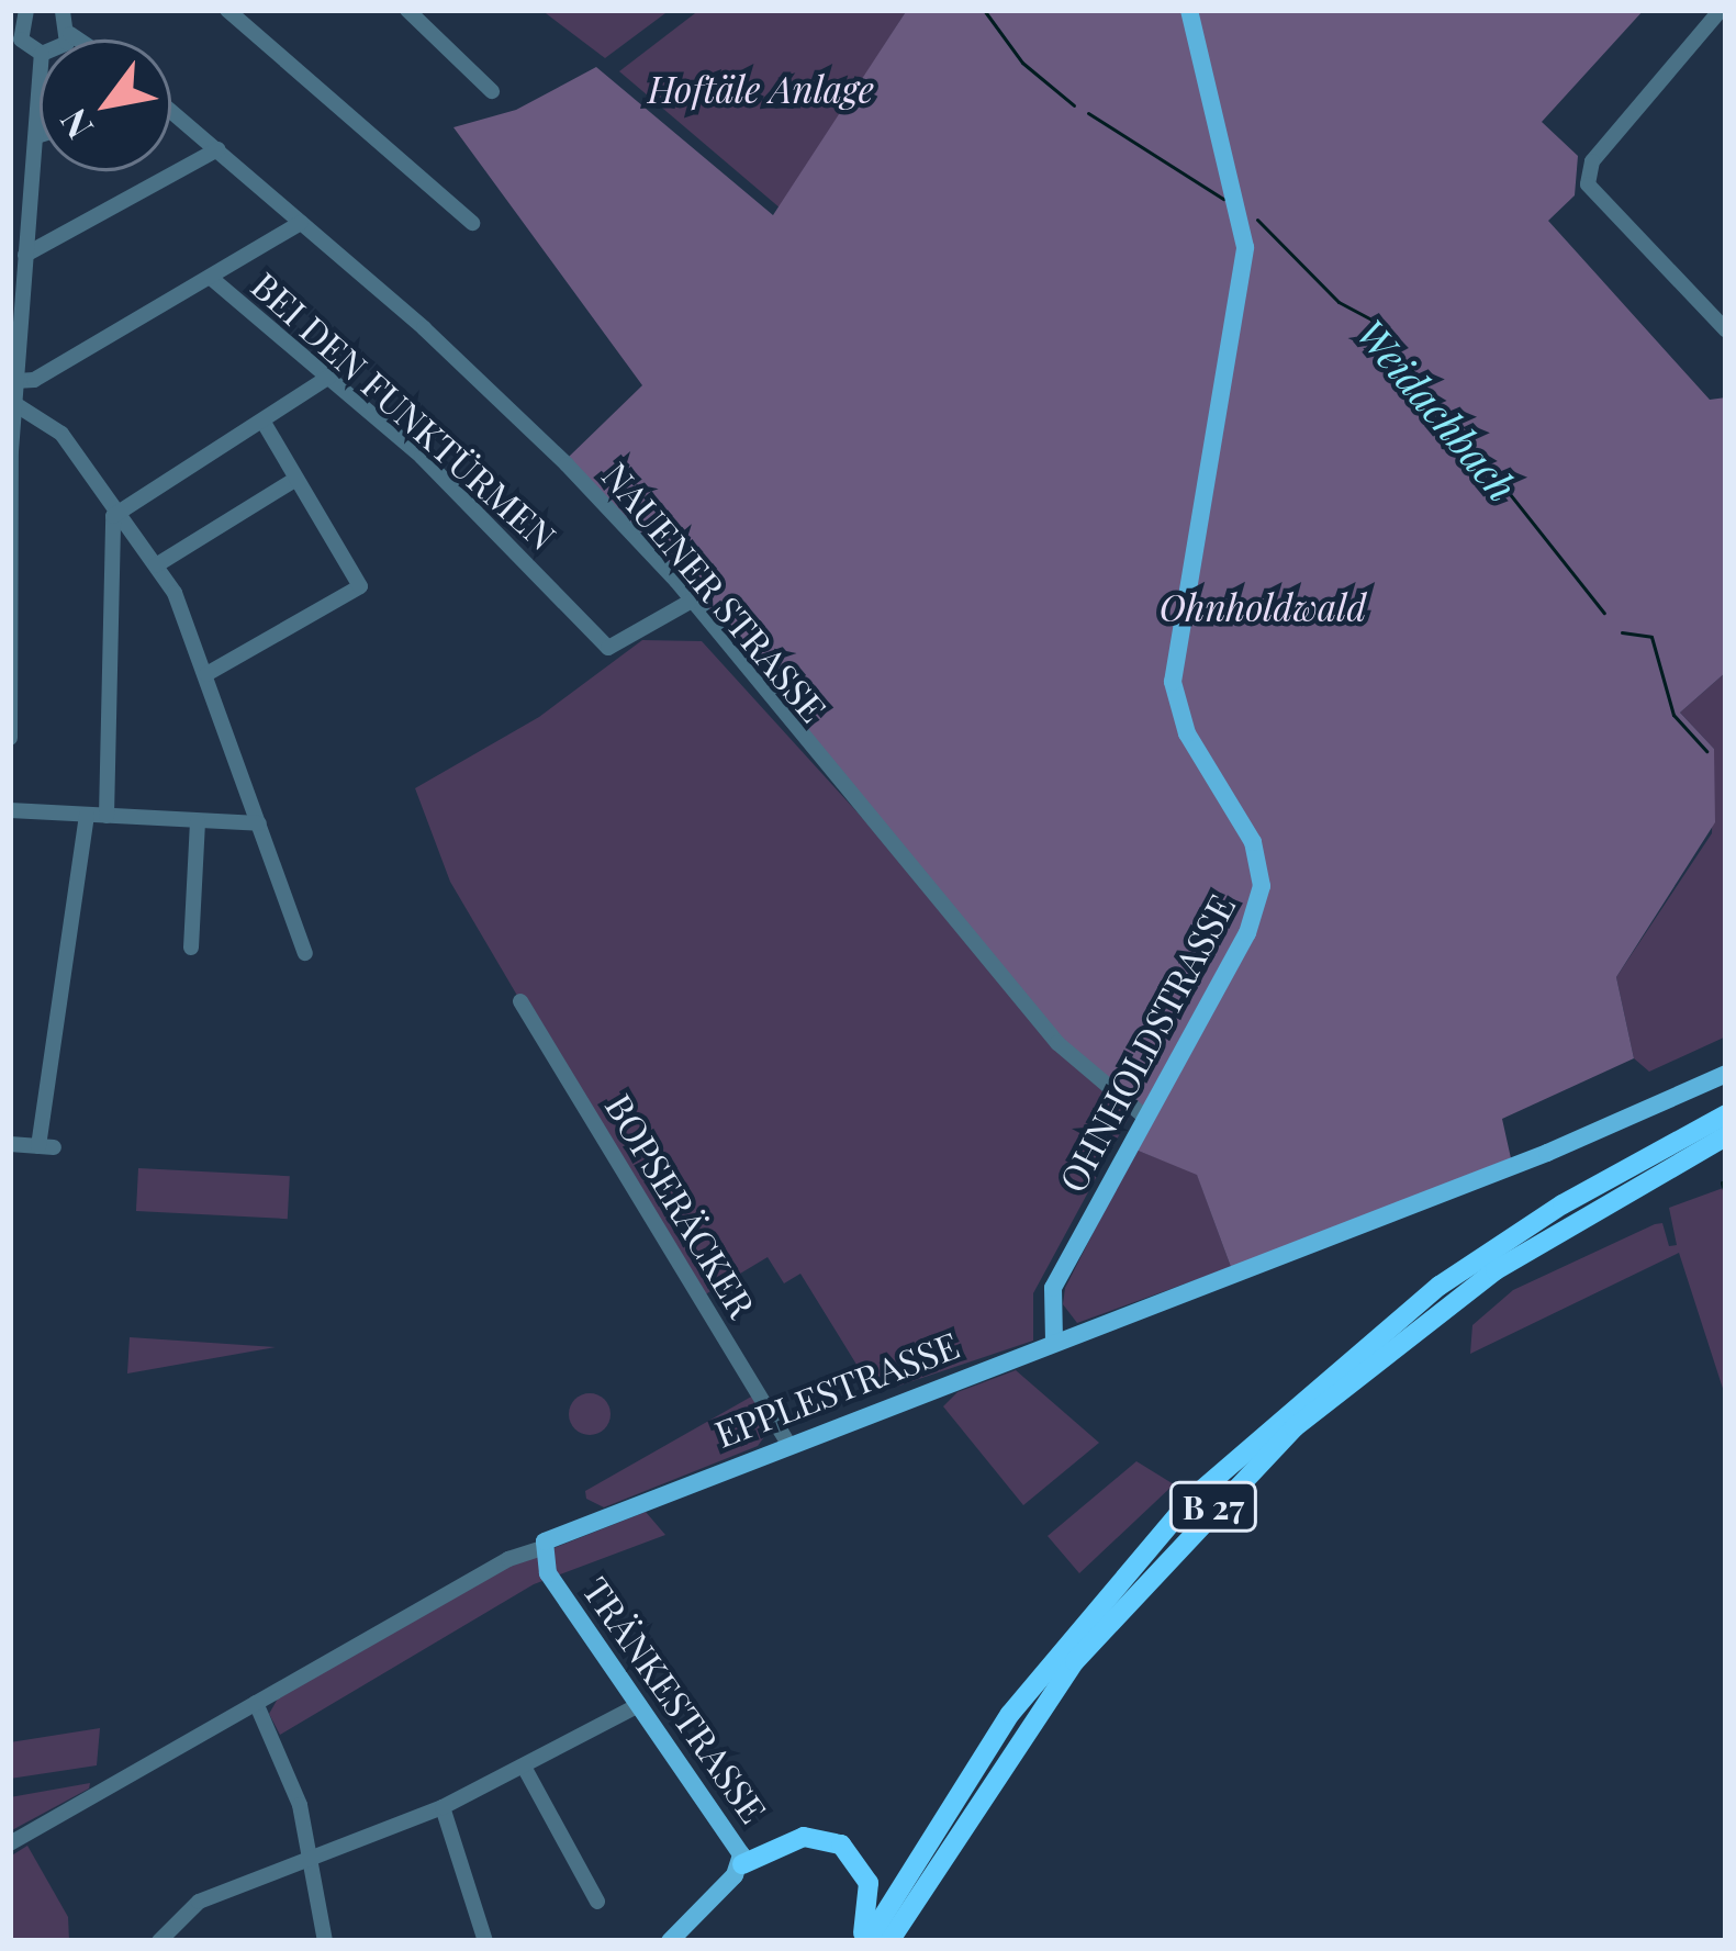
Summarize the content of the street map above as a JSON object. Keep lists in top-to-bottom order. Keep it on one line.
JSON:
{"streets":{"highway":["B 27"],"main road":["OHNHOLDSTRASSE","EPPLESTRASSE","TRÄNKESTRASSE"],"street":["BEI DEN FUNKTÜRMEN","NAUENER STRASSE","BOPSERÄCKER"]},"crossings":[["BEI DEN FUNKTÜRMEN","NAUENER STRASSE"],["NAUENER STRASSE","OHNHOLDSTRASSE"],["OHNHOLDSTRASSE","EPPLESTRASSE"],["BOPSERÄCKER","EPPLESTRASSE"],["EPPLESTRASSE","TRÄNKESTRASSE"]],"water":["Weidachbach"],"parks":["Hoftäle Anlage","Ohnholdwald"],"north":"bottom left"}
